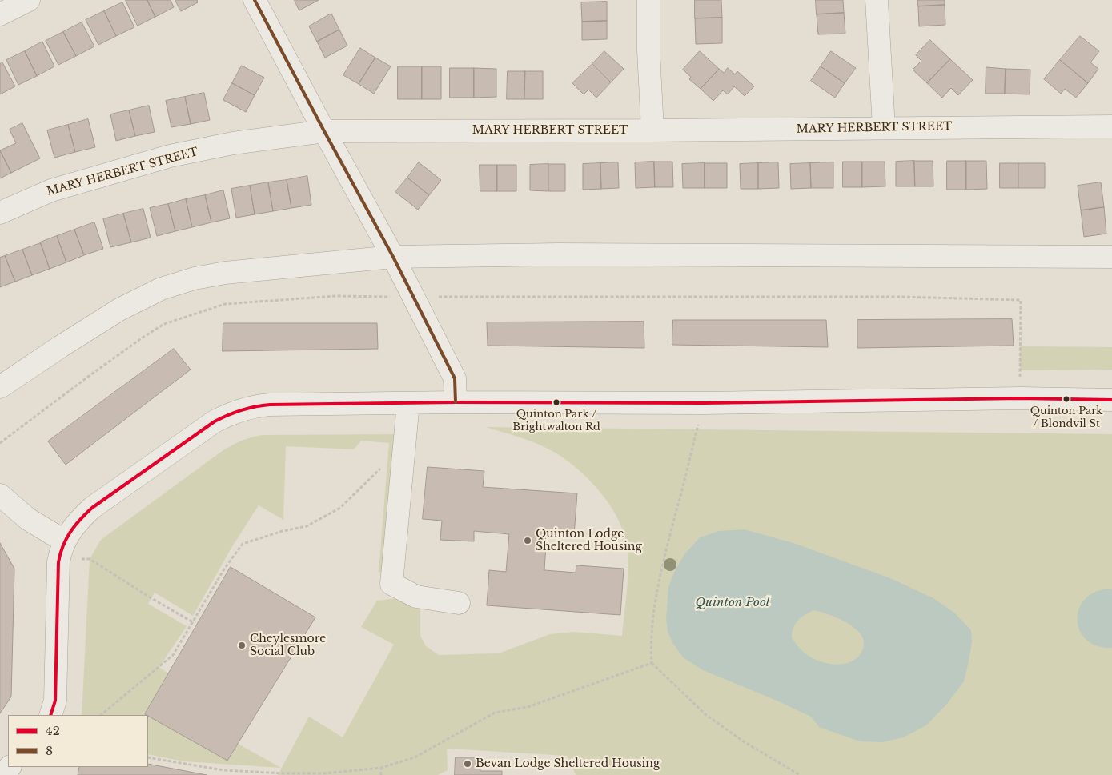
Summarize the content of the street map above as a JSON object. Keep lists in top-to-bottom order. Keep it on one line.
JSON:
{"streets":{"street":["MARY HERBERT STREET"]},"water":["Quinton Pool"],"places":["Quinton Park / Blondvil St","Quinton Park / Brightwalton Rd","Quinton Lodge Sheltered Housing","Cheylesmore Social Club","Bevan Lodge Sheltered Housing"],"lines":["transit line 8","transit line 42"],"legend":["42","8"]}
